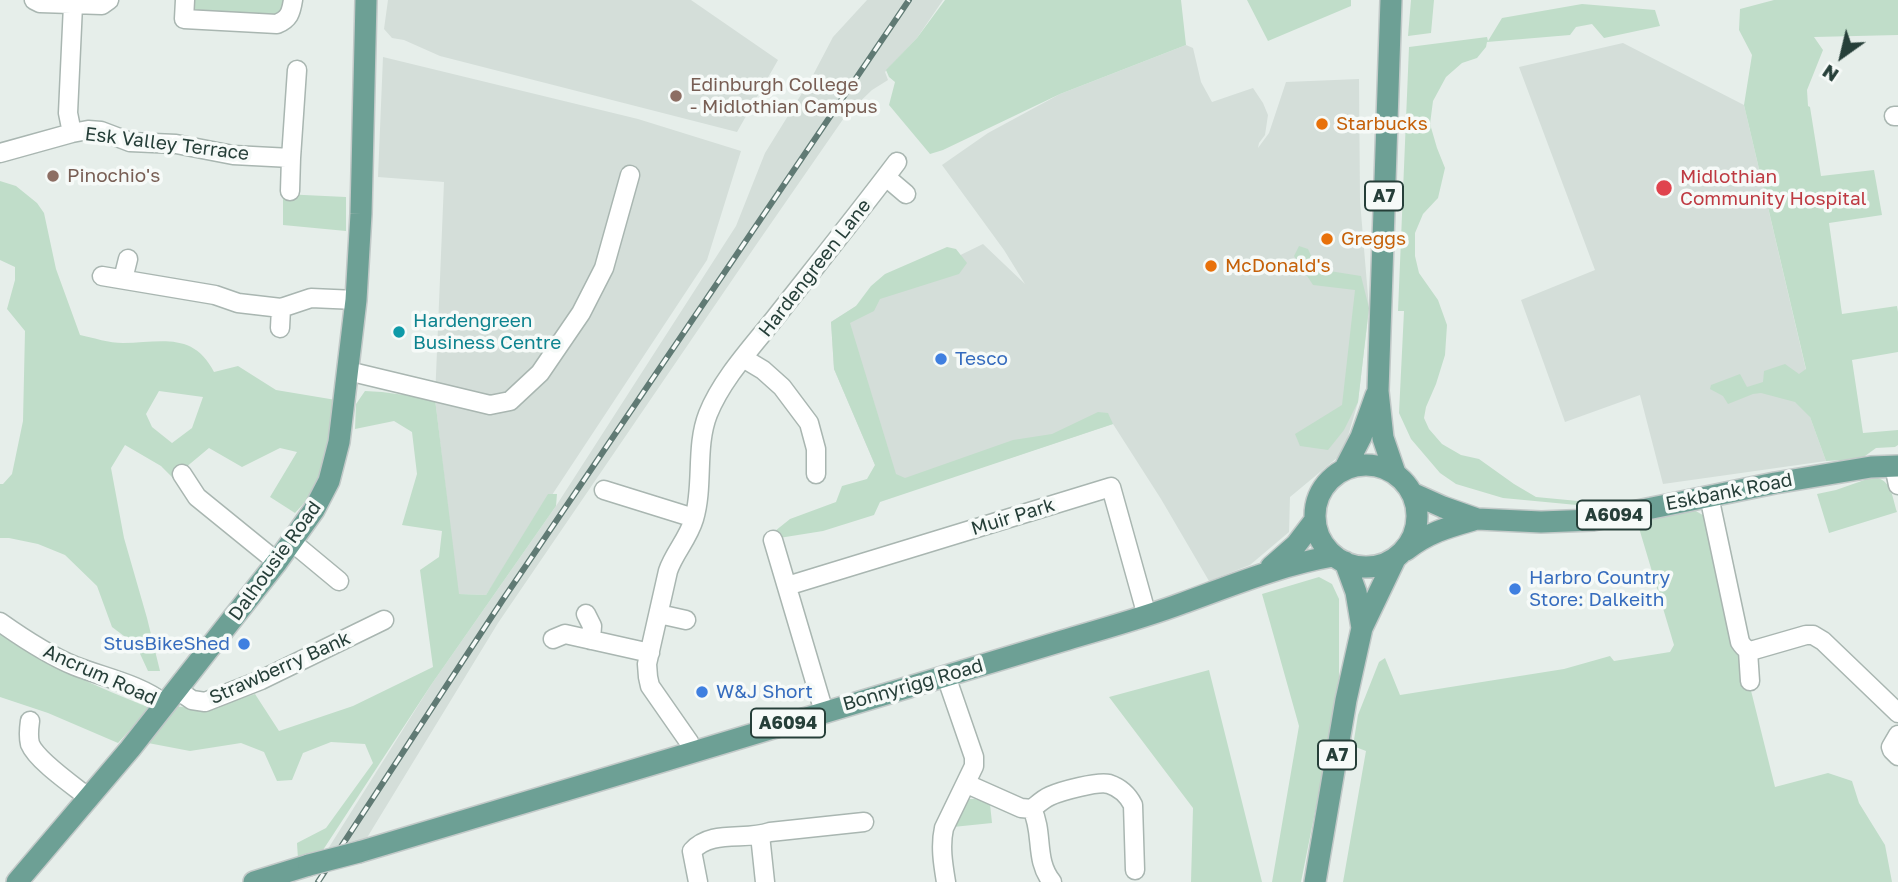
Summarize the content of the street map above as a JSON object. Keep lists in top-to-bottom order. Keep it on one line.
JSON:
{"streets":{"main road":["A7","Eskbank Road","A6094","Dalhousie Road","Bonnyrigg Road"],"street":["Esk Valley Terrace","Hardengreen Lane","Muir Park","Strawberry Bank","Ancrum Road"]},"crossings":[["A7","Eskbank Road"],["A7","Bonnyrigg Road"],["Hardengreen Lane","Bonnyrigg Road"],["Eskbank Road","Bonnyrigg Road"],["Muir Park","Bonnyrigg Road"],["Dalhousie Road","Strawberry Bank"],["Dalhousie Road","Ancrum Road"],["Strawberry Bank","Ancrum Road"]],"places":["Edinburgh College - Midlothian Campus","Starbucks","Pinochio's","Midlothian Community Hospital","Greggs","McDonald's","Hardengreen Business Centre","Tesco","Harbro Country Store: Dalkeith","StusBikeShed","W&J Short"],"north":"bottom left"}
